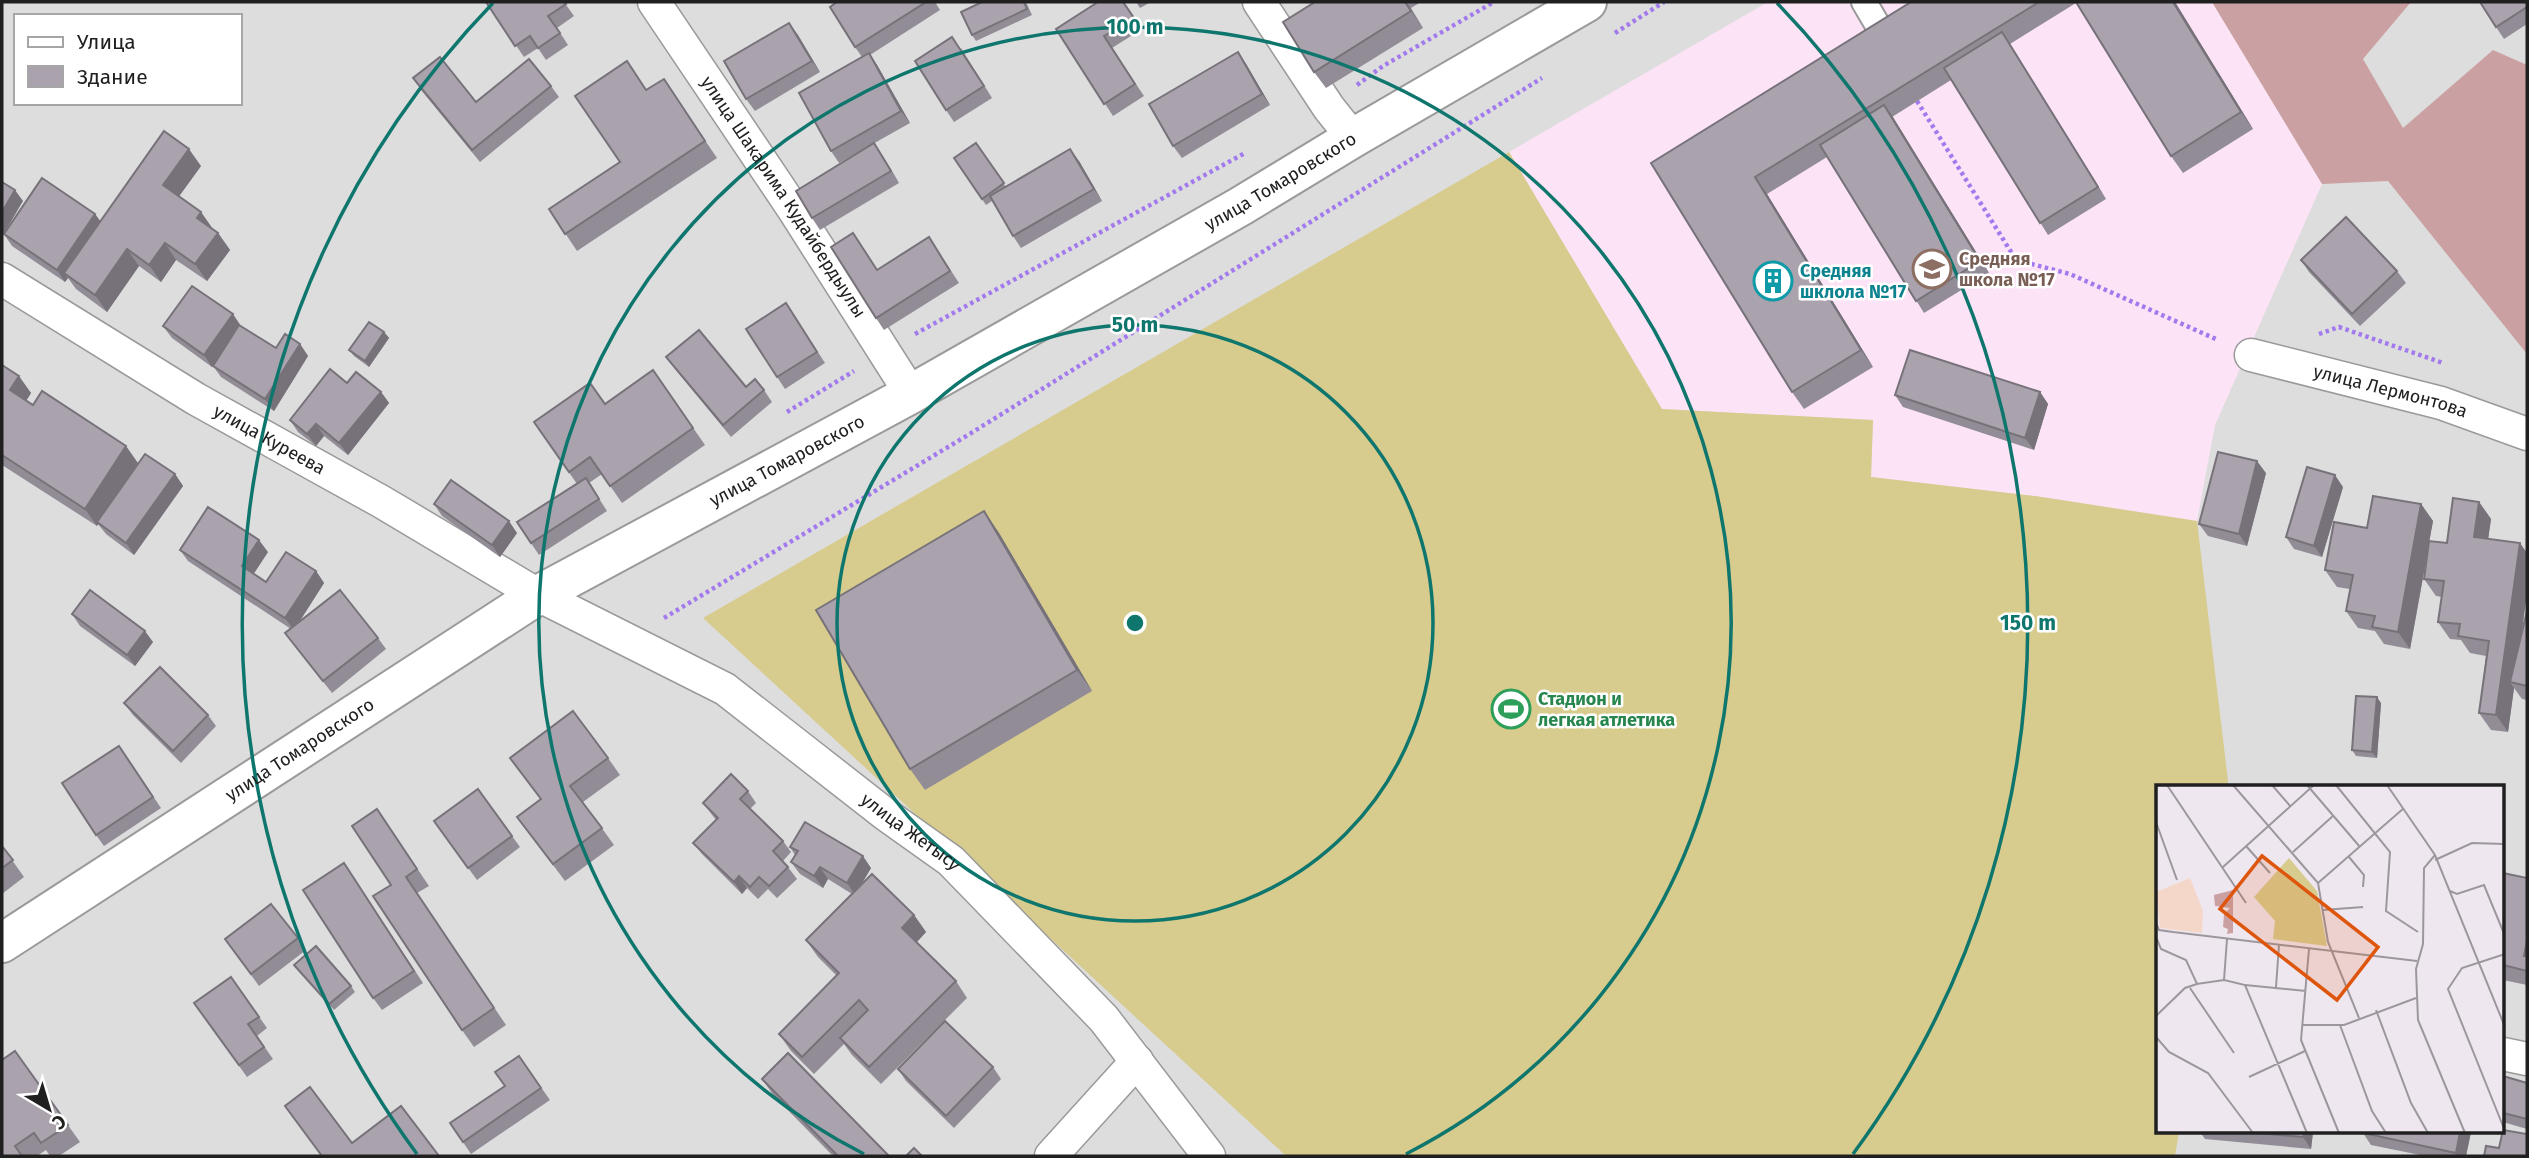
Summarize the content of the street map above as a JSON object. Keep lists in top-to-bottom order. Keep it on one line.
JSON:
{"streets":{"street":["улица Томаровского","улица Шакарима Кудайбердыулы","улица Лермонтова","улица Куреева","улица Жетысу"]},"crossings":[["улица Томаровского","улица Шакарима Кудайбердыулы"],["улица Томаровского","улица Куреева"],["улица Томаровского","улица Жетысу"],["улица Куреева","улица Жетысу"]],"places":{"school or university":["Средняя школа №17"],"building":["Средняя шклола №17"],"sports":["Стадион и легкая атлетика"]},"legend":["Улица","Здание"],"north":"bottom right","rings":["100 m","50 m","150 m"]}
